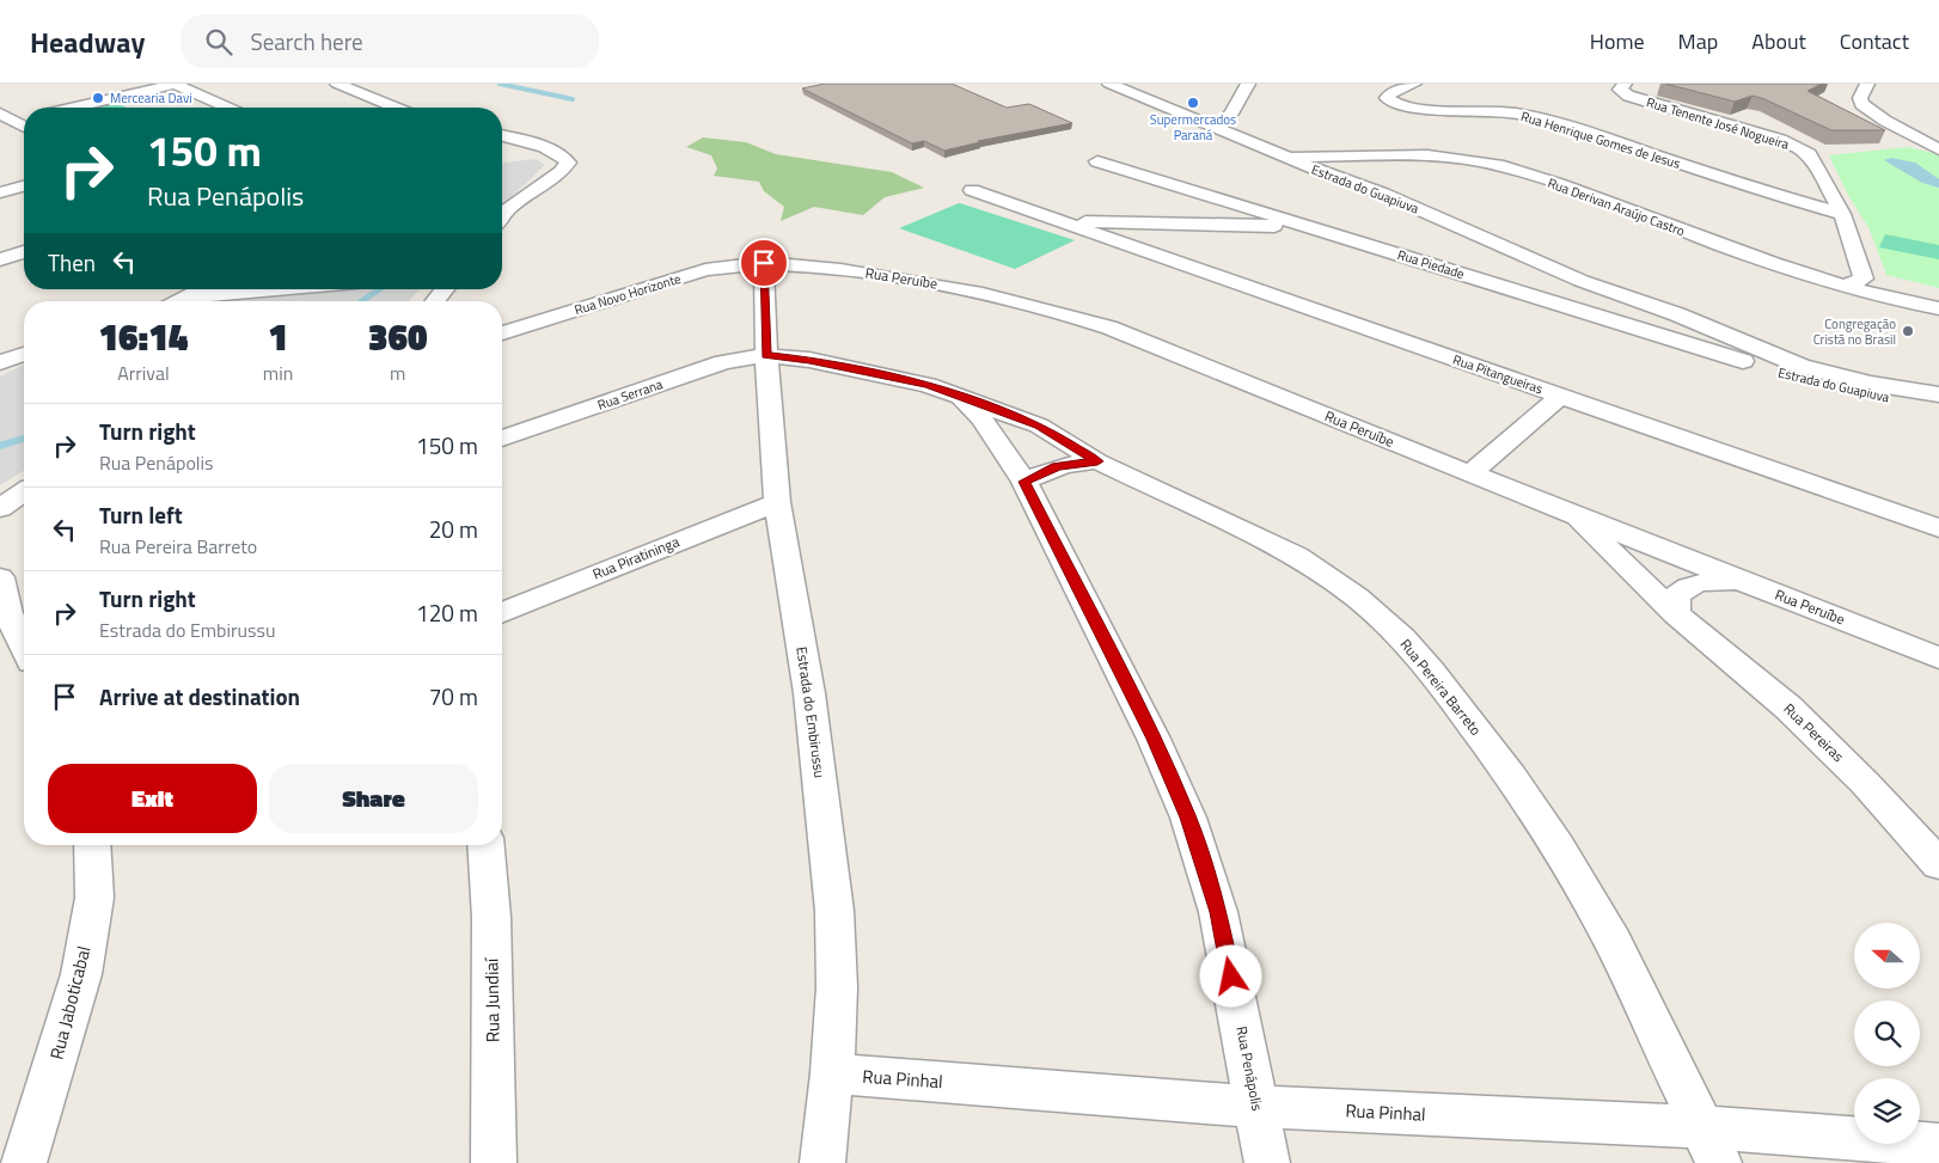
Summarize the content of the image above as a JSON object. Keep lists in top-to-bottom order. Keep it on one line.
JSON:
{"streets":{"street":["Rua Tenente José Nogueira","Rua Henrique Gomes de Jesus","Estrada do Guapiuva","Rua Derivan Araújo Castro","Rua Piedade","Rua Peruíbe","Rua Novo Horizonte","Rua Pitangueiras","Rua Serrana","Rua Piratininga","Rua Pereira Barreto","Estrada do Embirussu","Rua Pereiras","Rua Jundiaí","Rua Jaboticabal","Rua Penápolis","Rua Pinhal"]},"crossings":[["Rua Tenente José Nogueira","Rua Henrique Gomes de Jesus"],["Estrada do Guapiuva","Rua Derivan Araújo Castro"],["Estrada do Guapiuva","Rua Piedade"],["Rua Piedade","Rua Pitangueiras"],["Rua Peruíbe","Rua Novo Horizonte"],["Rua Peruíbe","Estrada do Embirussu"],["Rua Peruíbe","Rua Pereiras"],["Rua Novo Horizonte","Estrada do Embirussu"],["Rua Serrana","Rua Pereira Barreto"],["Rua Serrana","Estrada do Embirussu"],["Rua Piratininga","Estrada do Embirussu"],["Rua Pereira Barreto","Estrada do Embirussu"],["Rua Pereira Barreto","Rua Penápolis"],["Rua Pereira Barreto","Rua Pinhal"],["Estrada do Embirussu","Rua Pinhal"],["Rua Penápolis","Rua Pinhal"]],"places":["Mercearia Davi","Supermercados Paraná","Congregação Cristã no Brasil"],"north":"left","page":{"header":"Headway","search":"Search here","nav":["Home","Map","About","Contact"],"turn":["150 m","Rua Penápolis"],"then":"Then","eta":["16:14","Arrival","1","min","360","m"],"list":[{"name":"Turn right","note":"Rua Penápolis","value":"150 m"},{"name":"Turn left","note":"Rua Pereira Barreto","value":"20 m"},{"name":"Turn right","note":"Estrada do Embirussu","value":"120 m"},{"name":"Arrive at destination","value":"70 m"}],"buttons":["Exit","Share"]}}
